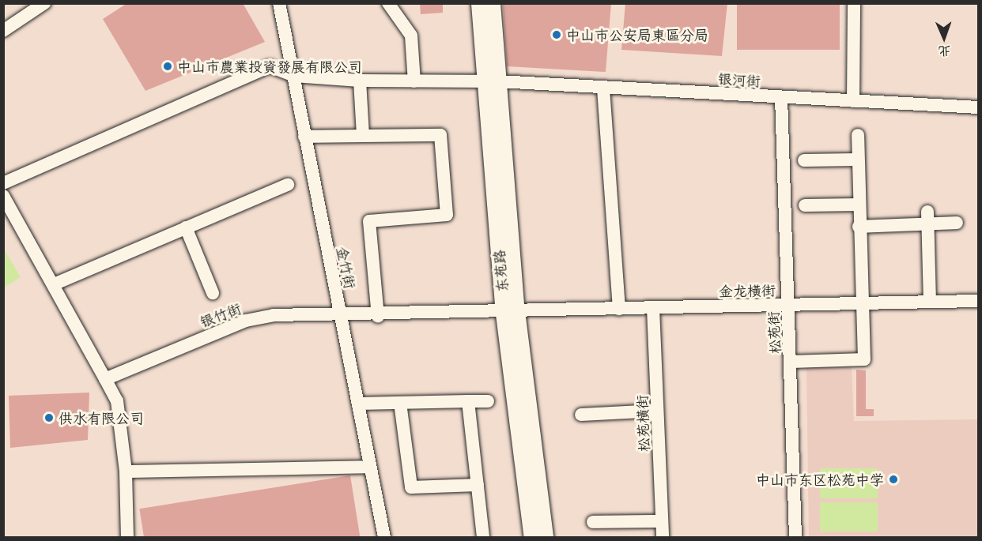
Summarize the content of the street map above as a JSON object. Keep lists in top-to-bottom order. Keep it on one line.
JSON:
{"streets":{"street":["银河街","金竹街","东苑路","金龙横街","银竹街","松苑街","松苑横街"]},"crossings":[["银河街","金竹街"],["银河街","东苑路"],["银河街","松苑街"],["金竹街","银竹街"],["东苑路","金龙横街"],["东苑路","银竹街"],["金龙横街","银竹街"],["金龙横街","松苑街"],["金龙横街","松苑横街"]],"places":["中山市公安局東區分局","中山市農業投資發展有限公司","供水有限公司","中山市东区松苑中学"],"north":"bottom"}
